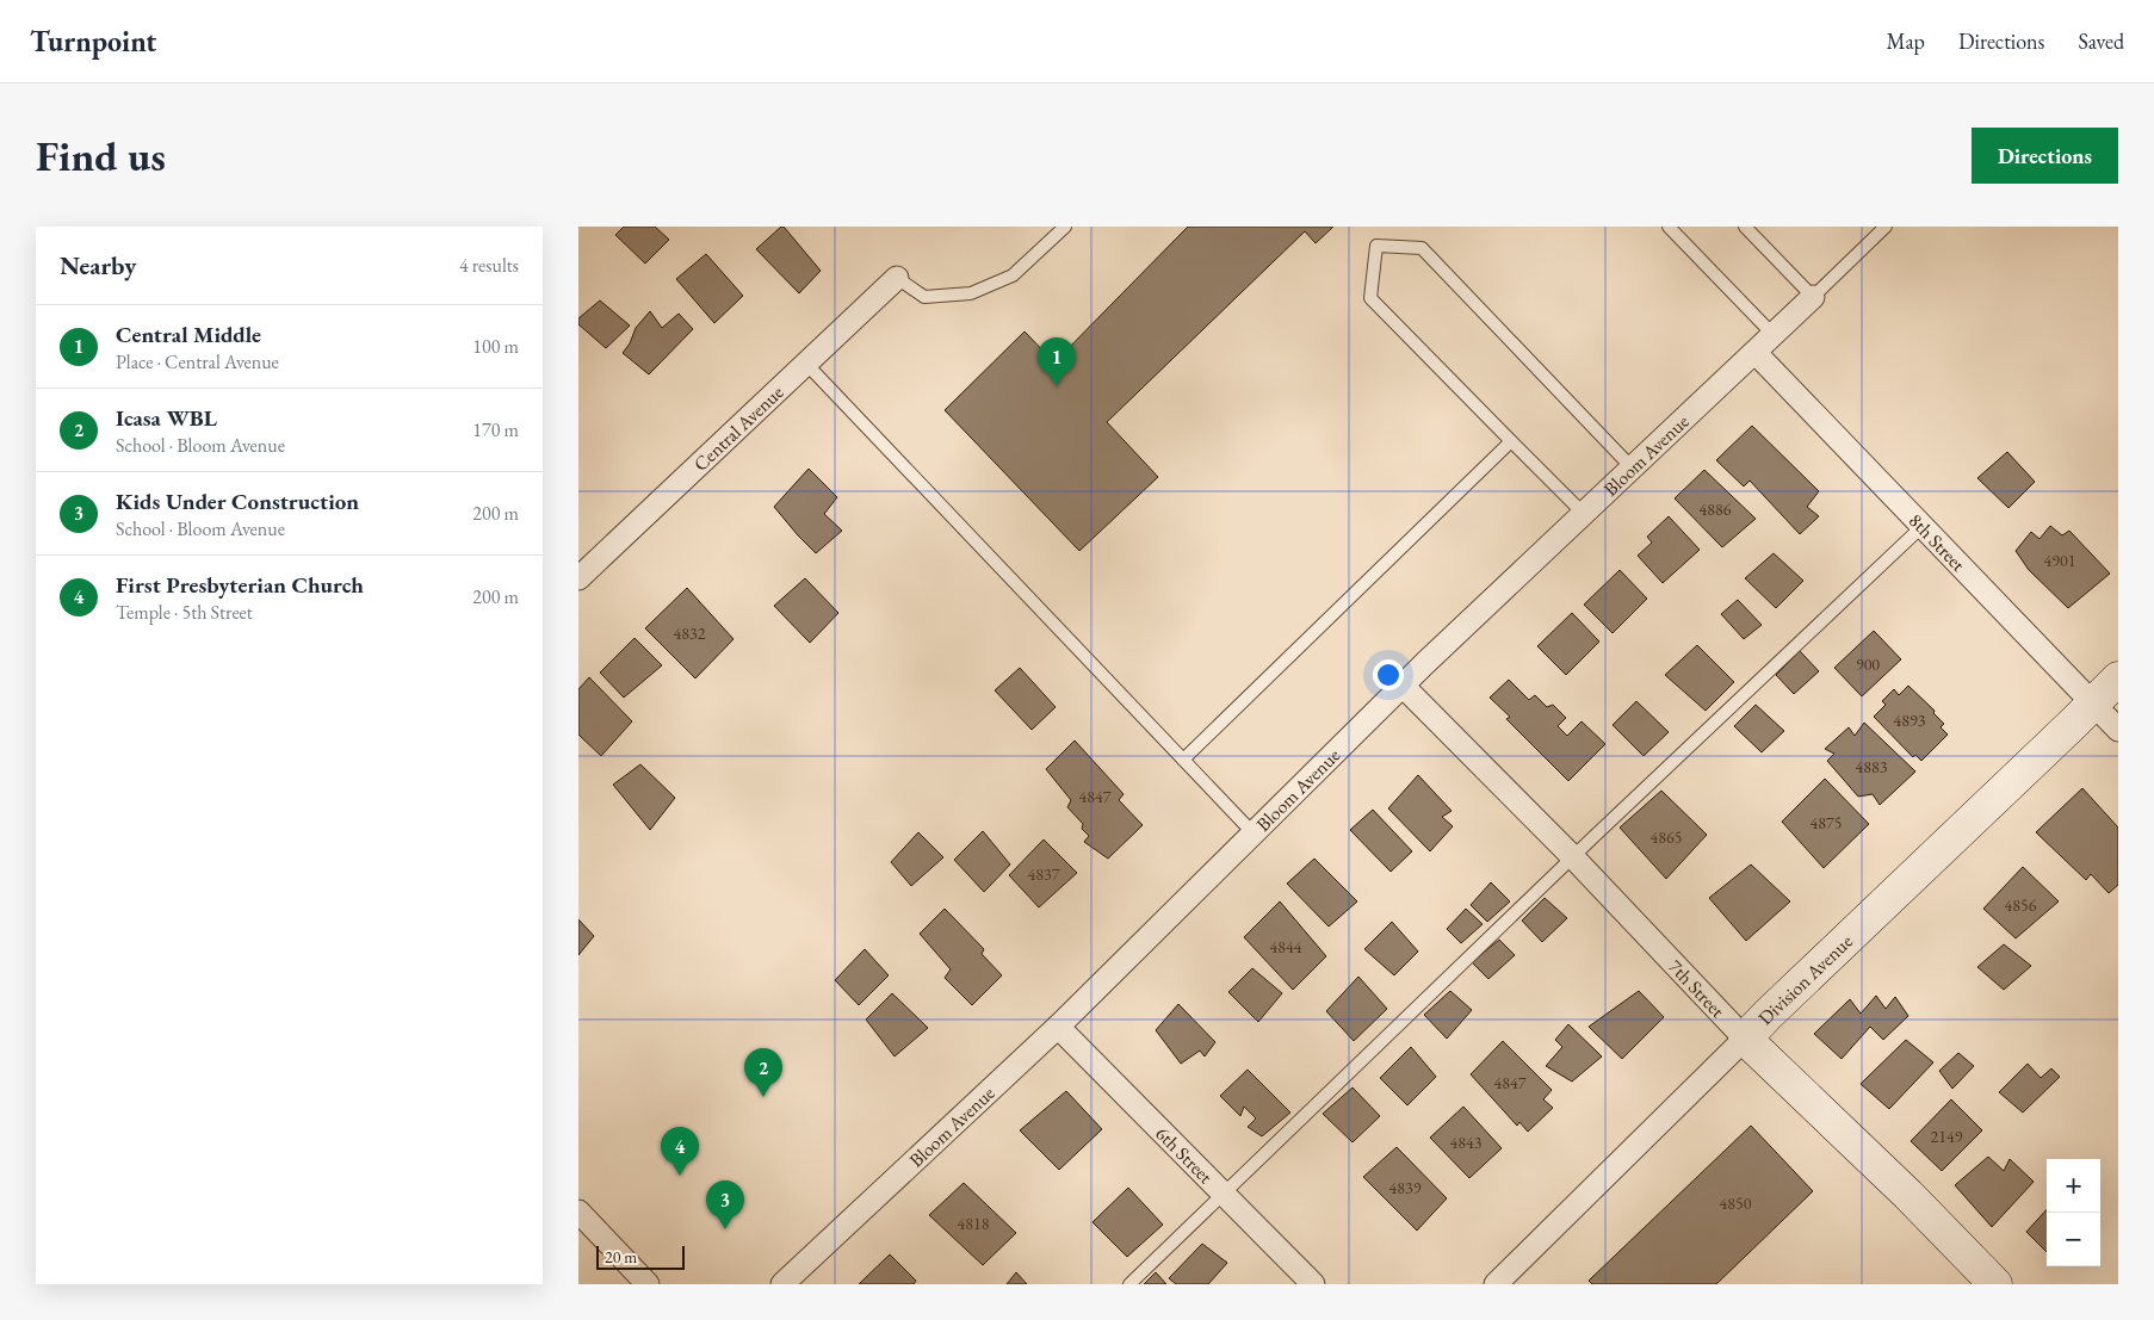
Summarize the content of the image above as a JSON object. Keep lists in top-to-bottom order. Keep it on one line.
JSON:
{"streets":{"street":["Central Avenue","Bloom Avenue","8th Street","Division Avenue","7th Street","6th Street"]},"crossings":[["Bloom Avenue","8th Street"],["Bloom Avenue","7th Street"],["Bloom Avenue","6th Street"],["8th Street","Division Avenue"],["Division Avenue","7th Street"]],"house_numbers":["4886","4901","4832","900","4893","4883","4847","4875","4865","4837","4856","4844","4847","2149","4843","4839","4850","4818"],"scale_bar":"20 m","page":{"header":"Turnpoint","nav":["Map","Directions","Saved"],"buttons":"Directions","title":"Find us","heading":["Nearby","4 results"],"list":[{"mark":"1","name":"Central Middle","note":"Place · Central Avenue","value":"100 m"},{"mark":"2","name":"Icasa WBL","note":"School · Bloom Avenue","value":"170 m"},{"mark":"3","name":"Kids Under Construction","note":"School · Bloom Avenue","value":"200 m"},{"mark":"4","name":"First Presbyterian Church","note":"Temple · 5th Street","value":"200 m"}],"pins":["1","2","4","3"],"map_buttons":["+","−"],"scale":"20 m"}}
